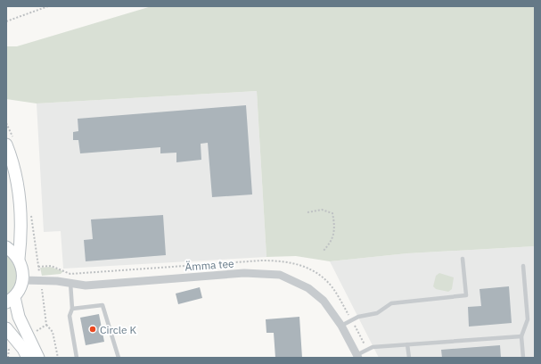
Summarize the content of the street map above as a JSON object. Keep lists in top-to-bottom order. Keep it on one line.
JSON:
{"streets":{"street":["Ämma tee"]},"places":["Circle K"]}
